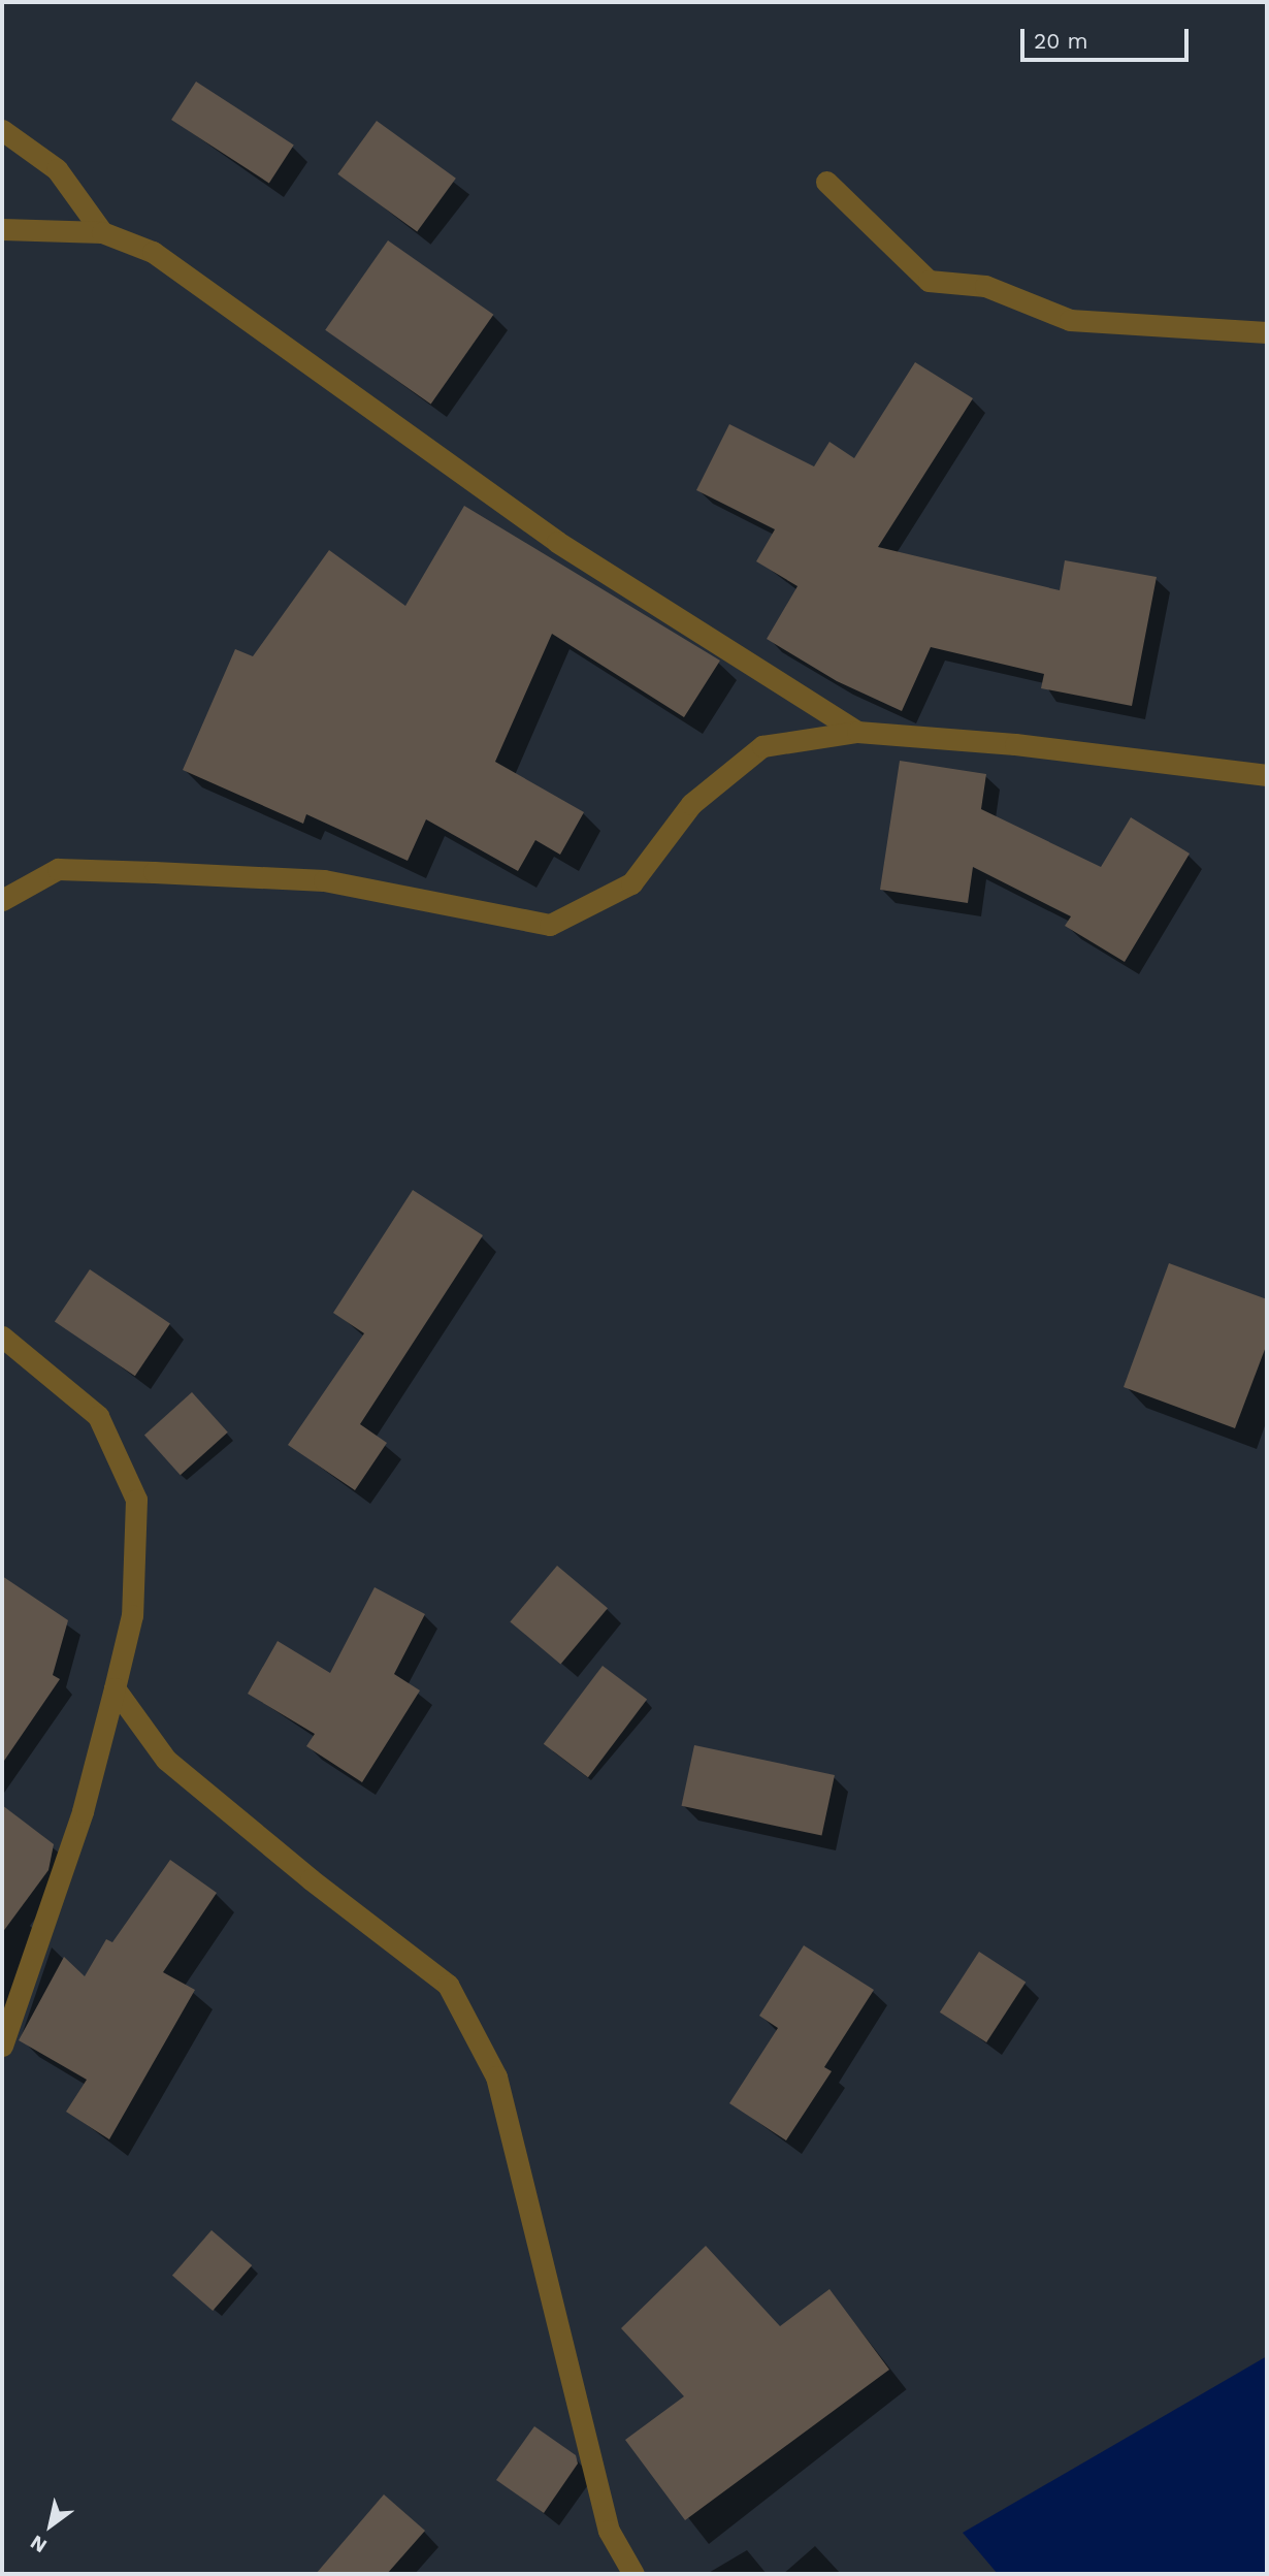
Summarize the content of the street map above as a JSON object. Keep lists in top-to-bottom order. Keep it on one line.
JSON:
{"scale_bar":"20 m","north":"bottom left"}
